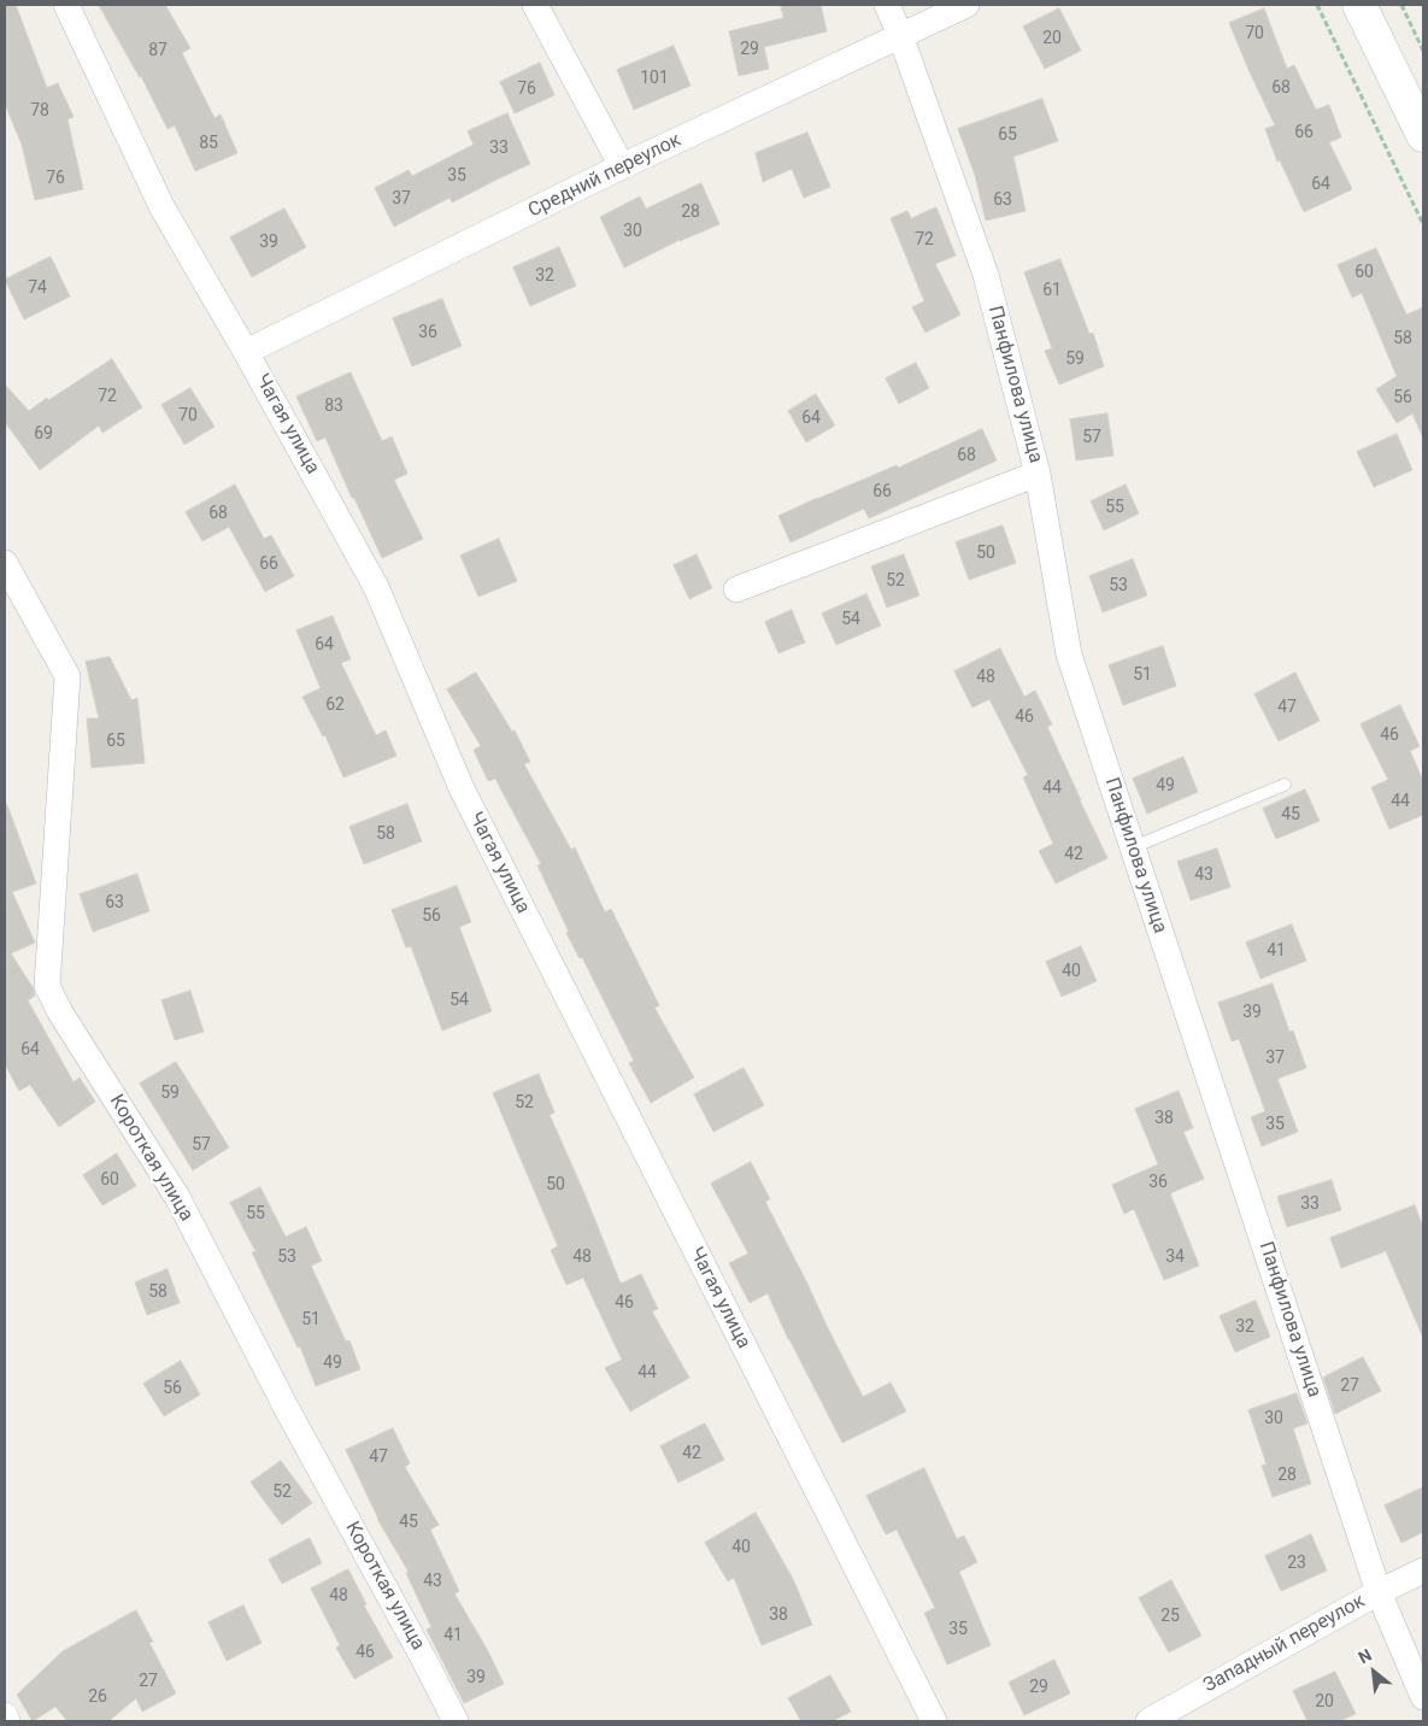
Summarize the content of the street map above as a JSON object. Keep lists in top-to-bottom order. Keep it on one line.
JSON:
{"streets":{"street":["Средний переулок","Панфилова улица","Чагая улица","Короткая улица","Западный переулок"]},"crossings":[["Средний переулок","Панфилова улица"],["Средний переулок","Чагая улица"],["Панфилова улица","Западный переулок"]],"house_numbers":["70","20","29","87","101","68","76","78","66","65","85","33","35","76","64","37","63","28","30","72","39","60","32","74","61","36","58","59","72","56","83","70","64","69","57","68","66","55","68","50","66","52","53","54","64","51","48","62","47","46","46","65","49","44","44","45","58","42","43","63","56","41","40","54","39","64","37","59","52","38","35","57","60","36","50","33","55","53","48","34","58","46","51","32","49","44","27","56","30","42","47","28","52","45","40","23","43","48","38","25","35","41","46","39","27","29","26","20"],"north":"top left"}
